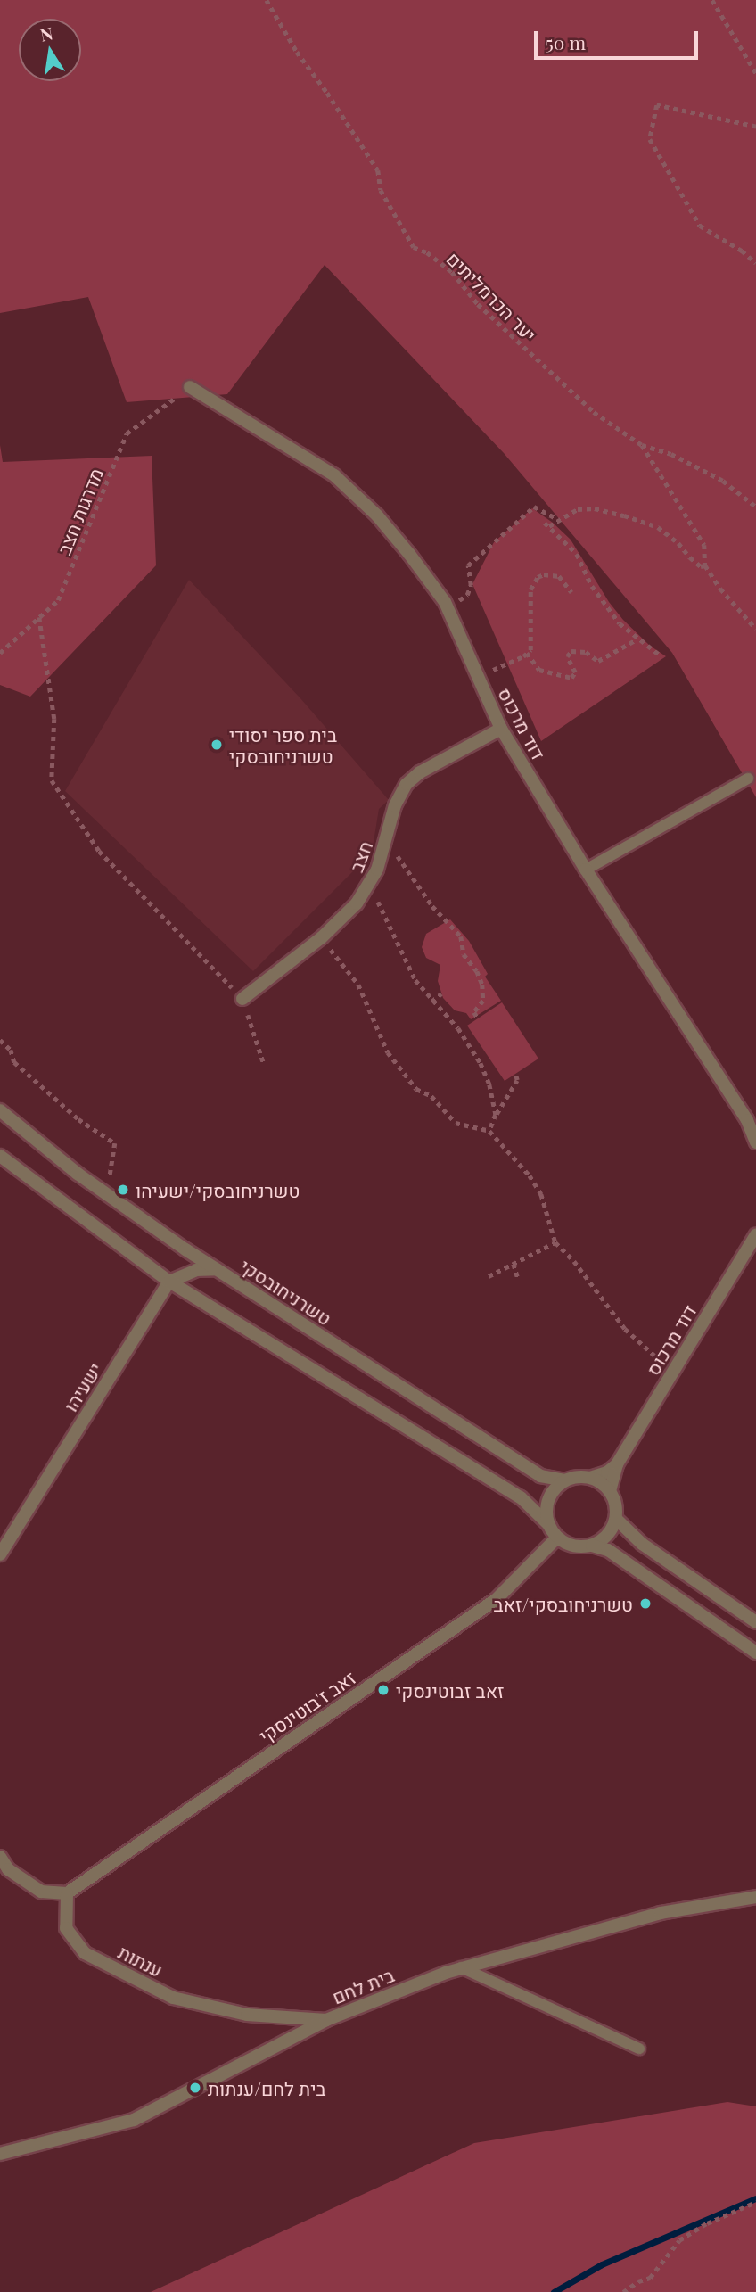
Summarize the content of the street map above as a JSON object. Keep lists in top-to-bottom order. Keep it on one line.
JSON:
{"streets":{"street":["דוד מרכוס","חצב","טשרניחובסקי","ישעיהו","זאב ז'בוטינסקי","ענתות","בית לחם"],"path":["יער הכרמליתים","מדרגות חצב"]},"crossings":[["מדרגות חצב","דוד מרכוס"],["דוד מרכוס","חצב"],["דוד מרכוס","טשרניחובסקי"],["דוד מרכוס","זאב ז'בוטינסקי"],["טשרניחובסקי","זאב ז'בוטינסקי"],["זאב ז'בוטינסקי","ענתות"],["ענתות","בית לחם"]],"places":["בית ספר יסודי טשרניחובסקי","טשרניחובסקי/ישעיהו","טשרניחובסקי/זאב","זאב זבוטינסקי","בית לחם/ענתות"],"scale_bar":"50 m","north":"top"}
